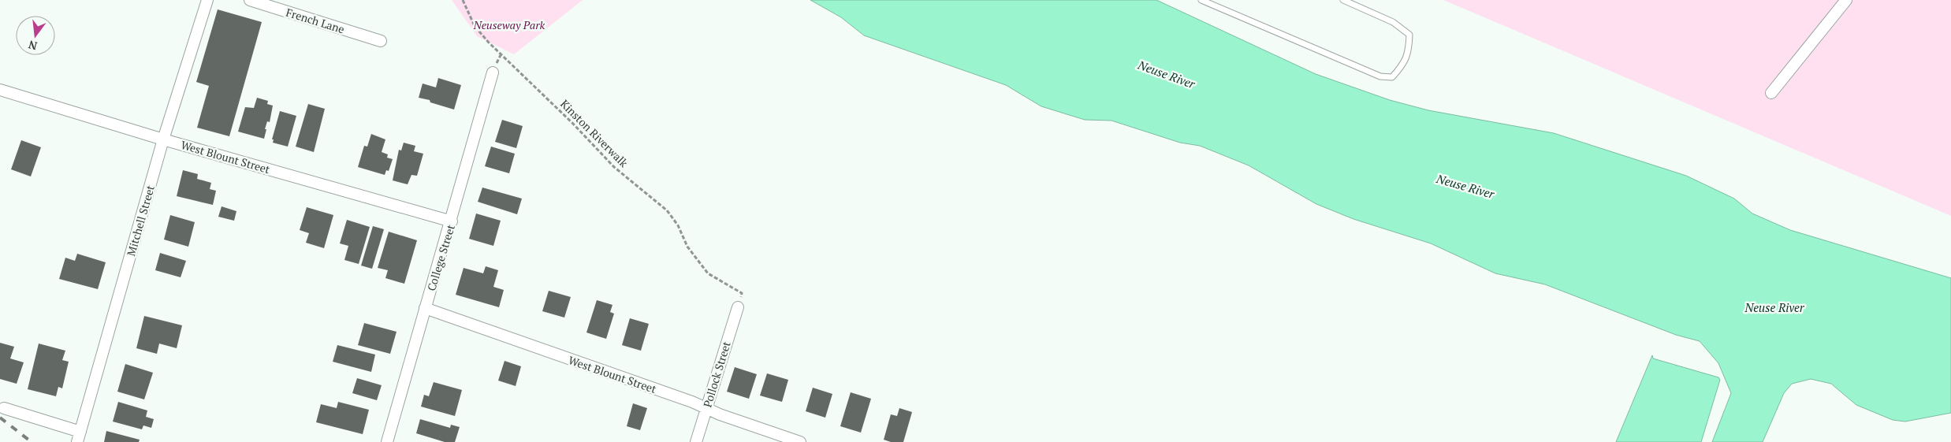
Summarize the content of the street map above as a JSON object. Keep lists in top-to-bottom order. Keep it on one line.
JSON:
{"streets":{"street":["French Lane","West Blount Street","Mitchell Street","College Street","Pollock Street"],"path":["Kinston Riverwalk"]},"crossings":[["Kinston Riverwalk","Pollock Street"],["West Blount Street","Mitchell Street"],["West Blount Street","College Street"],["West Blount Street","Pollock Street"]],"water":["Neuse River"],"parks":["Neuseway Park"],"north":"bottom"}
